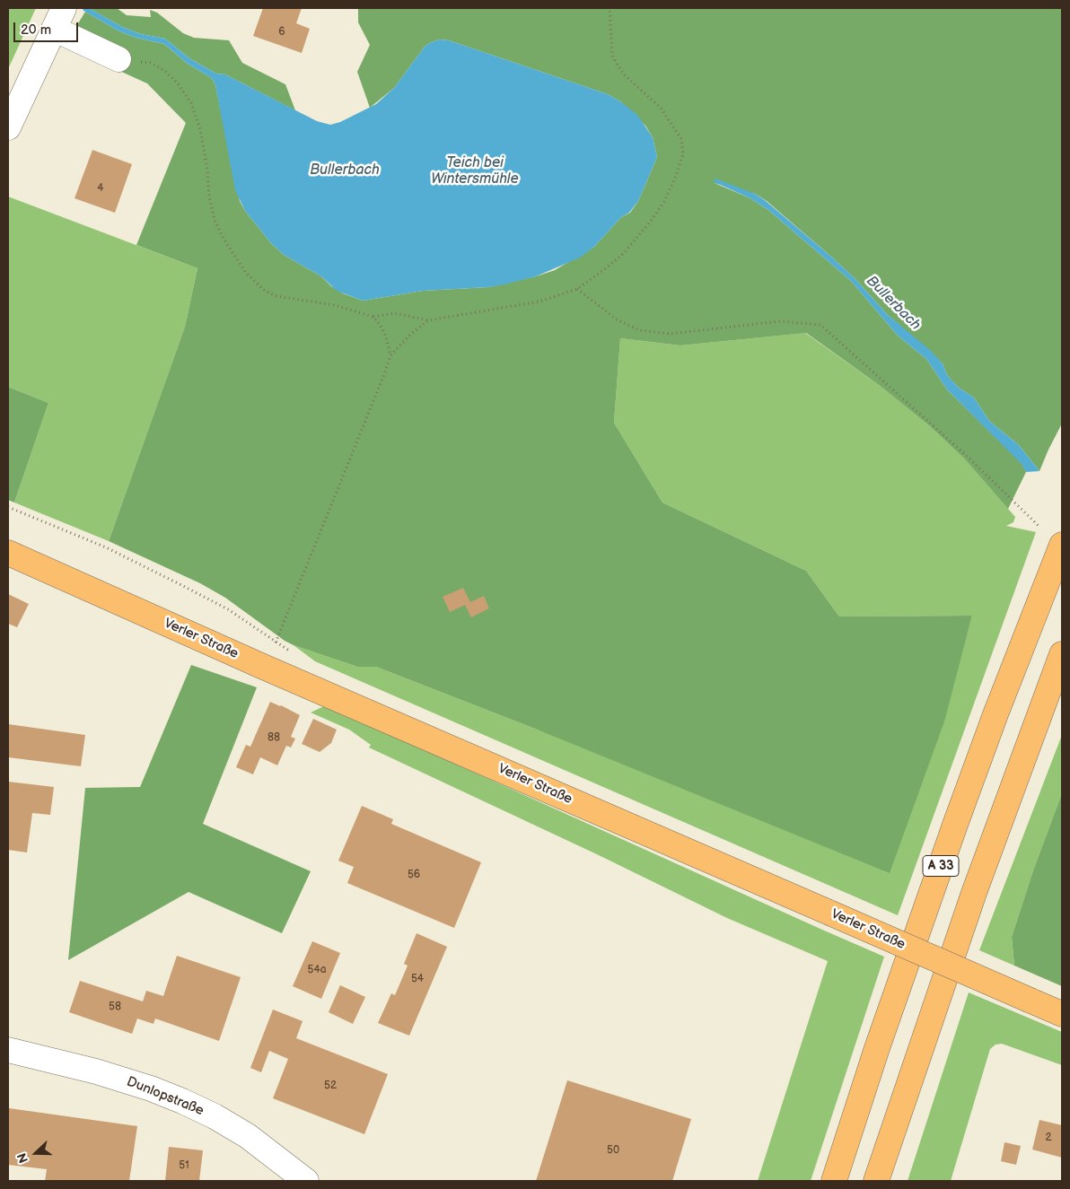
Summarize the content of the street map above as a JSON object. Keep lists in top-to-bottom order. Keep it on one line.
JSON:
{"streets":{"main road":["Verler Straße","A 33"],"street":["Dunlopstraße"]},"water":["Teich bei Wintersmühle","Bullerbach"],"house_numbers":["6","4","88","56","54a","54","58","52","2","50","51"],"scale_bar":"20 m","north":"left"}
